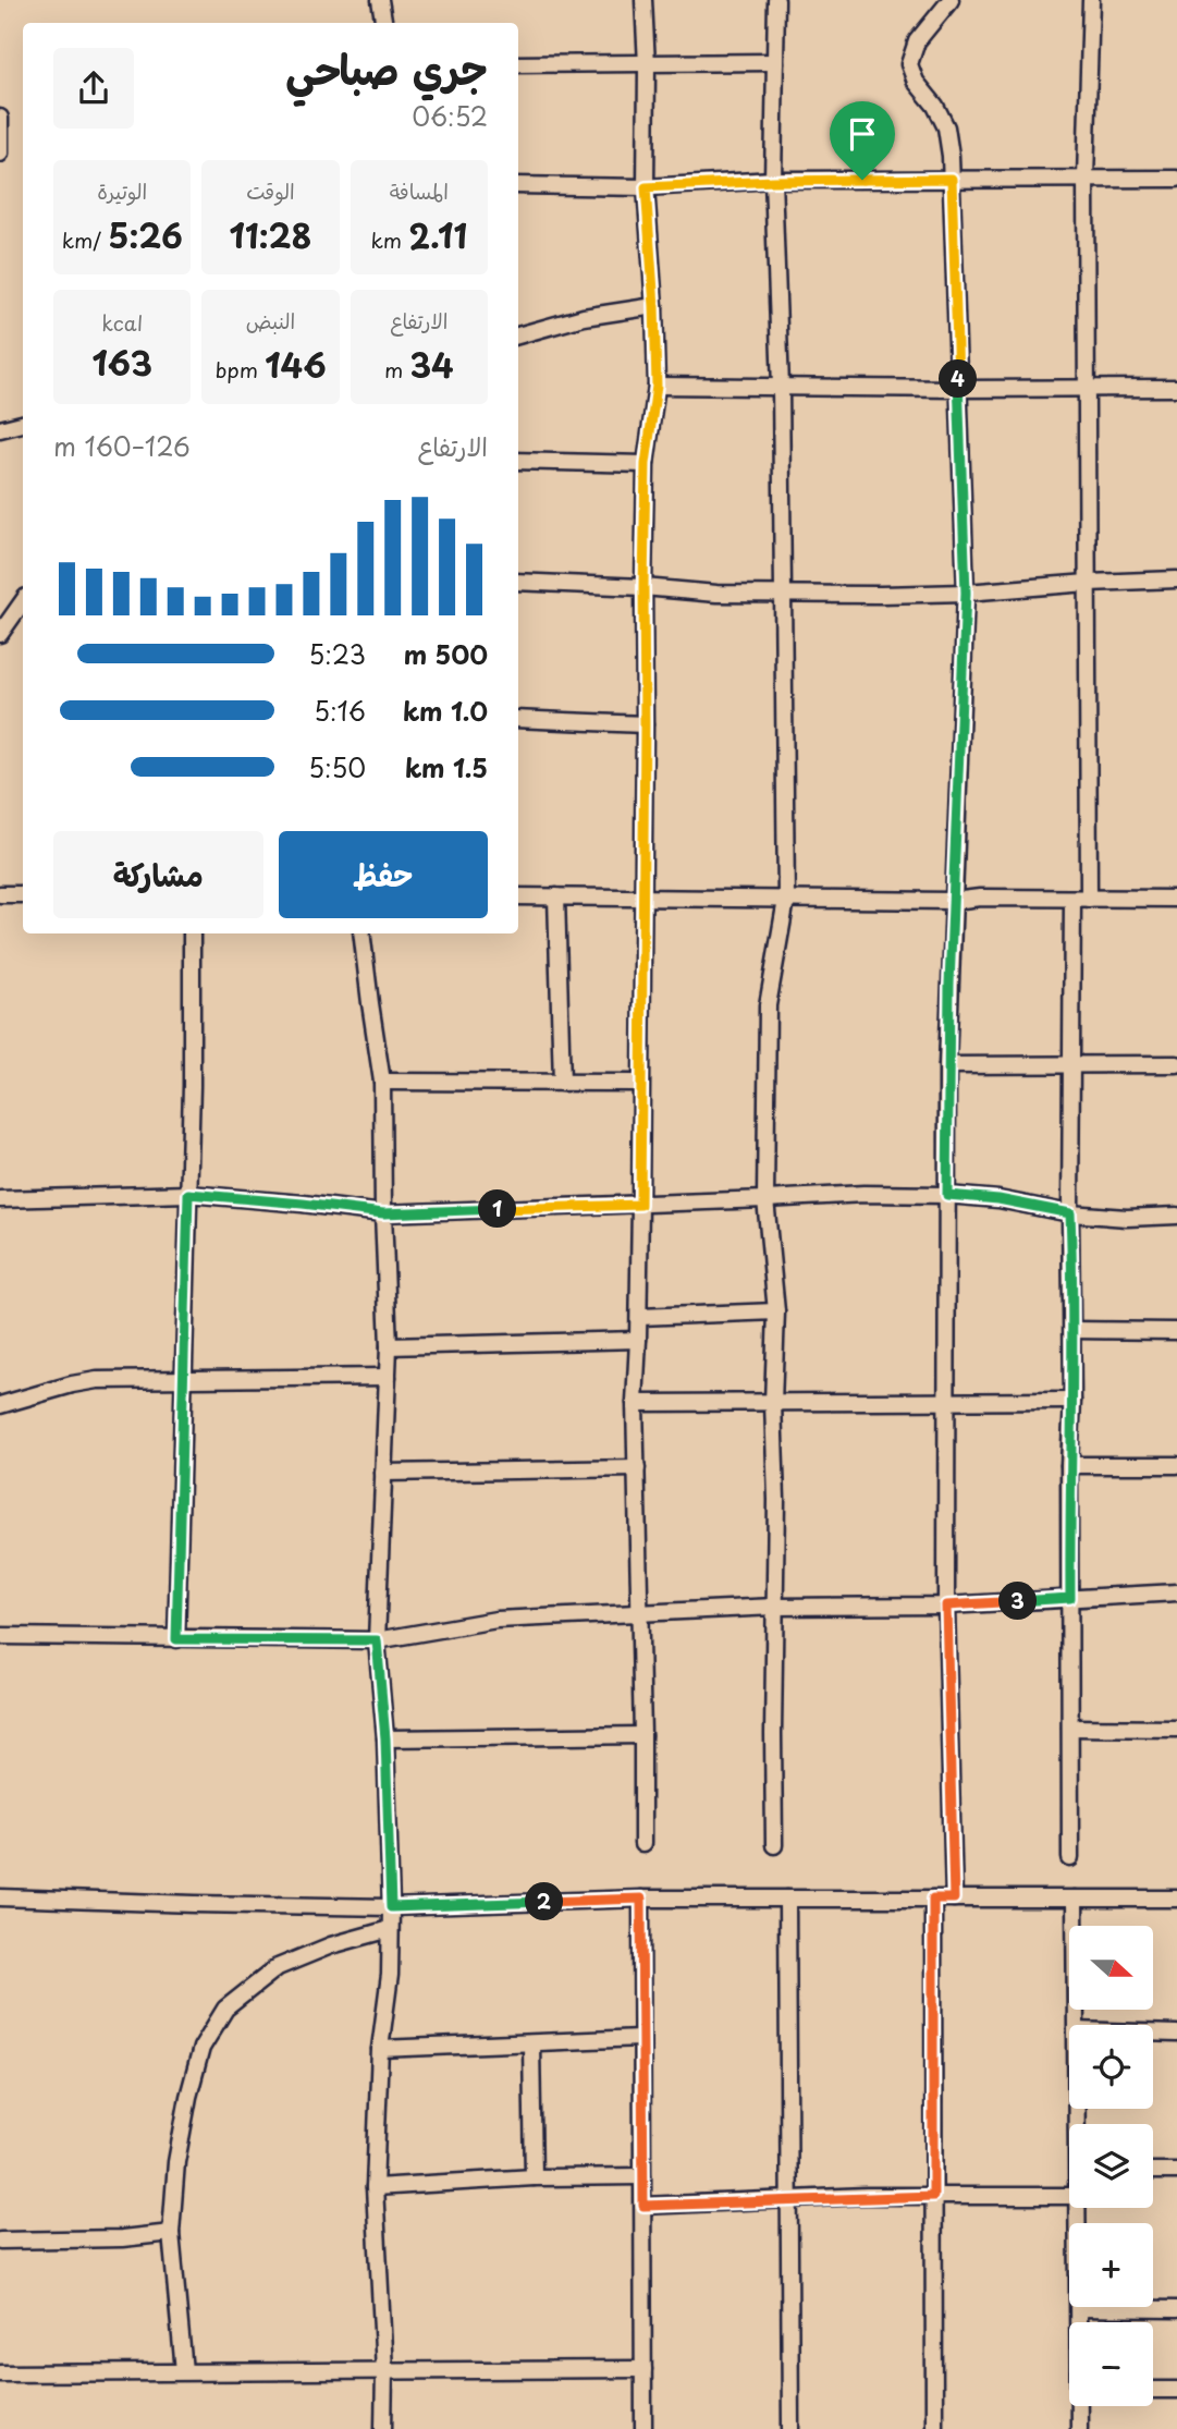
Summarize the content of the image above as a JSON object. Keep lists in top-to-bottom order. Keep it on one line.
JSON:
{"north":"right","page":{"heading":["جري صباحي","06:52"],"stats":[["المسافة","2.11 km"],["الوقت","11:28"],["الوتيرة","5:26 /km"],["الارتفاع","34 m"],["النبض","146 bpm"],["kcal","163"]],"pins":["4","1","3","2"],"chart":["الارتفاع","126–160 m"],"list":[{"name":"500 m","note":"5:23"},{"name":"1.0 km","note":"5:16"},{"name":"1.5 km","note":"5:50"}],"buttons":["حفظ","مشاركة"],"map_buttons":["+","−"]}}
